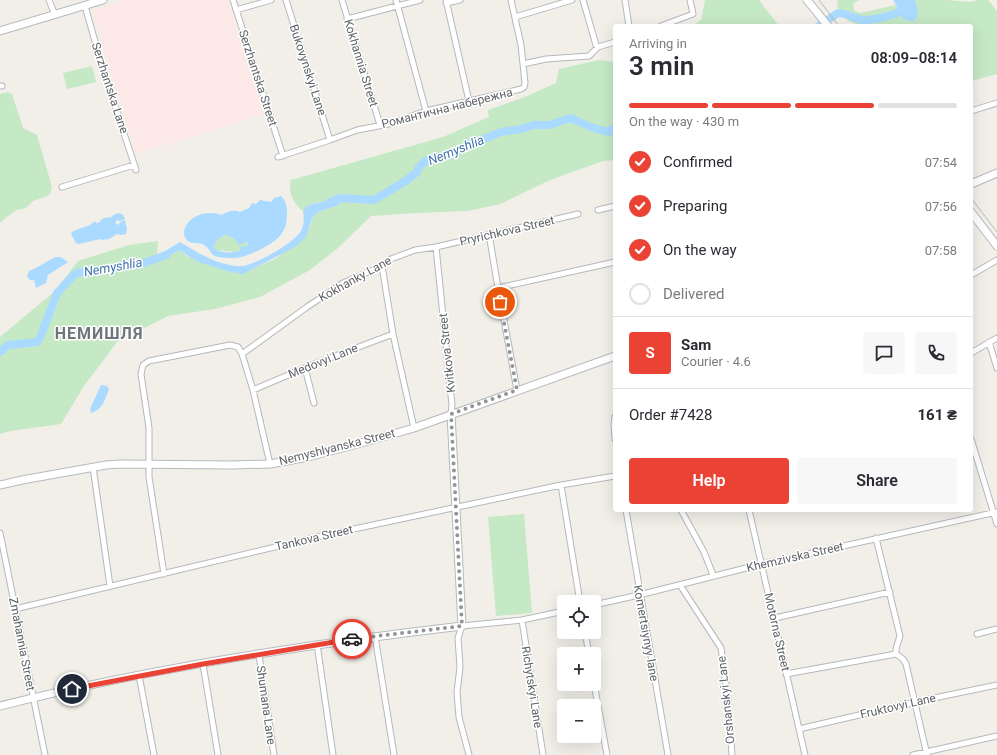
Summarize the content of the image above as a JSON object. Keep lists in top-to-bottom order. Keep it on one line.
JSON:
{"streets":{"street":["Kokhannia Street","Bukovynskyi Lane","Serzhantska Street","Serzhantska Lane","Романтична набережна","Pryrichkova Street","Kokhanky Lane","Kvitkova Street","Medovyi Lane","Nemyshlyanska Street","Tankova Street","Khemzivska Street","Motorna Street","Komertsiynyy lane","Zmahannia Street","Richytskyi Lane","Orshanskyi Lane","Shumana Lane","Fruktovyi Lane"]},"crossings":[["Kokhannia Street","Романтична набережна"],["Bukovynskyi Lane","Романтична набережна"],["Serzhantska Street","Романтична набережна"],["Pryrichkova Street","Kokhanky Lane"],["Pryrichkova Street","Kvitkova Street"],["Kokhanky Lane","Kvitkova Street"],["Kvitkova Street","Nemyshlyanska Street"],["Kvitkova Street","Tankova Street"],["Tankova Street","Zmahannia Street"],["Khemzivska Street","Motorna Street"],["Khemzivska Street","Komertsiynyy lane"],["Khemzivska Street","Orshanskyi Lane"],["Motorna Street","Fruktovyi Lane"]],"districts":["НЕМИШЛЯ"],"water":["Nemyshlia"],"page":{"heading":["3 min","Arriving in","08:09–08:14"],"panel":["Sam","Courier · 4.6","Order #7428","161 ₴"],"bar":"On the way · 430 m","list":[["Confirmed","07:54"],["Preparing","07:56"],["On the way","07:58"],"Delivered"],"round":"S","buttons":["Help","Share"],"map_buttons":["+","−"]}}
